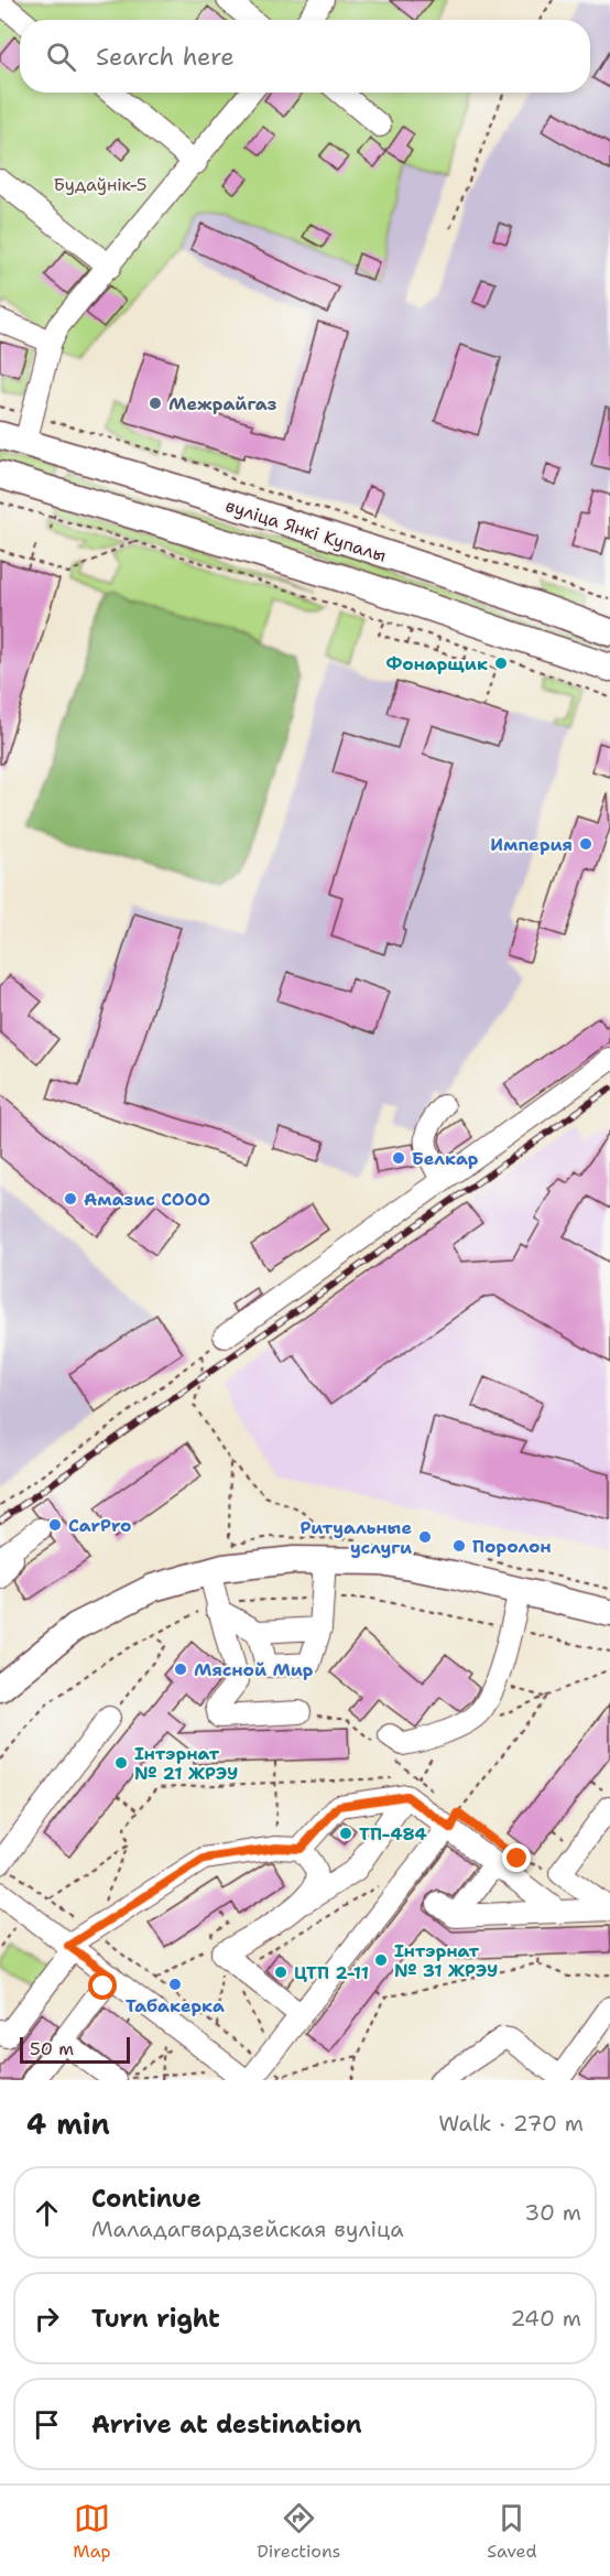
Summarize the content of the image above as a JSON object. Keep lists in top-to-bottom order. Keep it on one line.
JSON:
{"streets":{"main road":["вуліца Янкі Купалы"]},"parks":["Будаўнік-5"],"places":["Межрайгаз","Фонарщик","Империя","Белкар","Амазис СООО","CarPro","Ритуальные услуги","Поролон","Мясной Мир","Інтэрнат № 21 ЖРЭУ","ТП-484","Інтэрнат № 31 ЖРЭУ","ЦТП 2-11","Табакерка"],"scale_bar":"50 m","page":{"search":"Search here","scale":"50 m","heading":["4 min","Walk · 270 m"],"list":[["Continue","Маладагвардзейская вуліца","30 m"],["Turn right","240 m"],"Arrive at destination"],"nav":["Map","Directions","Saved"]}}
